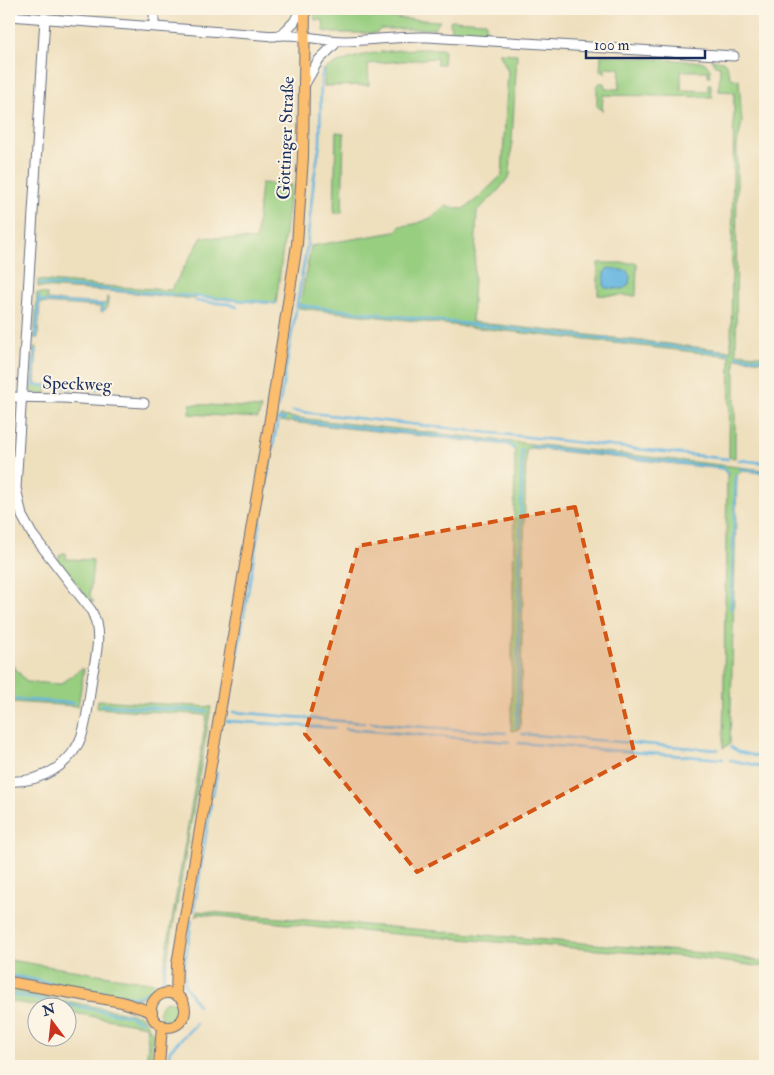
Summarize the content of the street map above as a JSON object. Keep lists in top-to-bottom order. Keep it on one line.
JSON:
{"streets":{"main road":["Göttinger Straße"],"street":["Speckweg"]},"scale_bar":"100 m","north":"top"}
